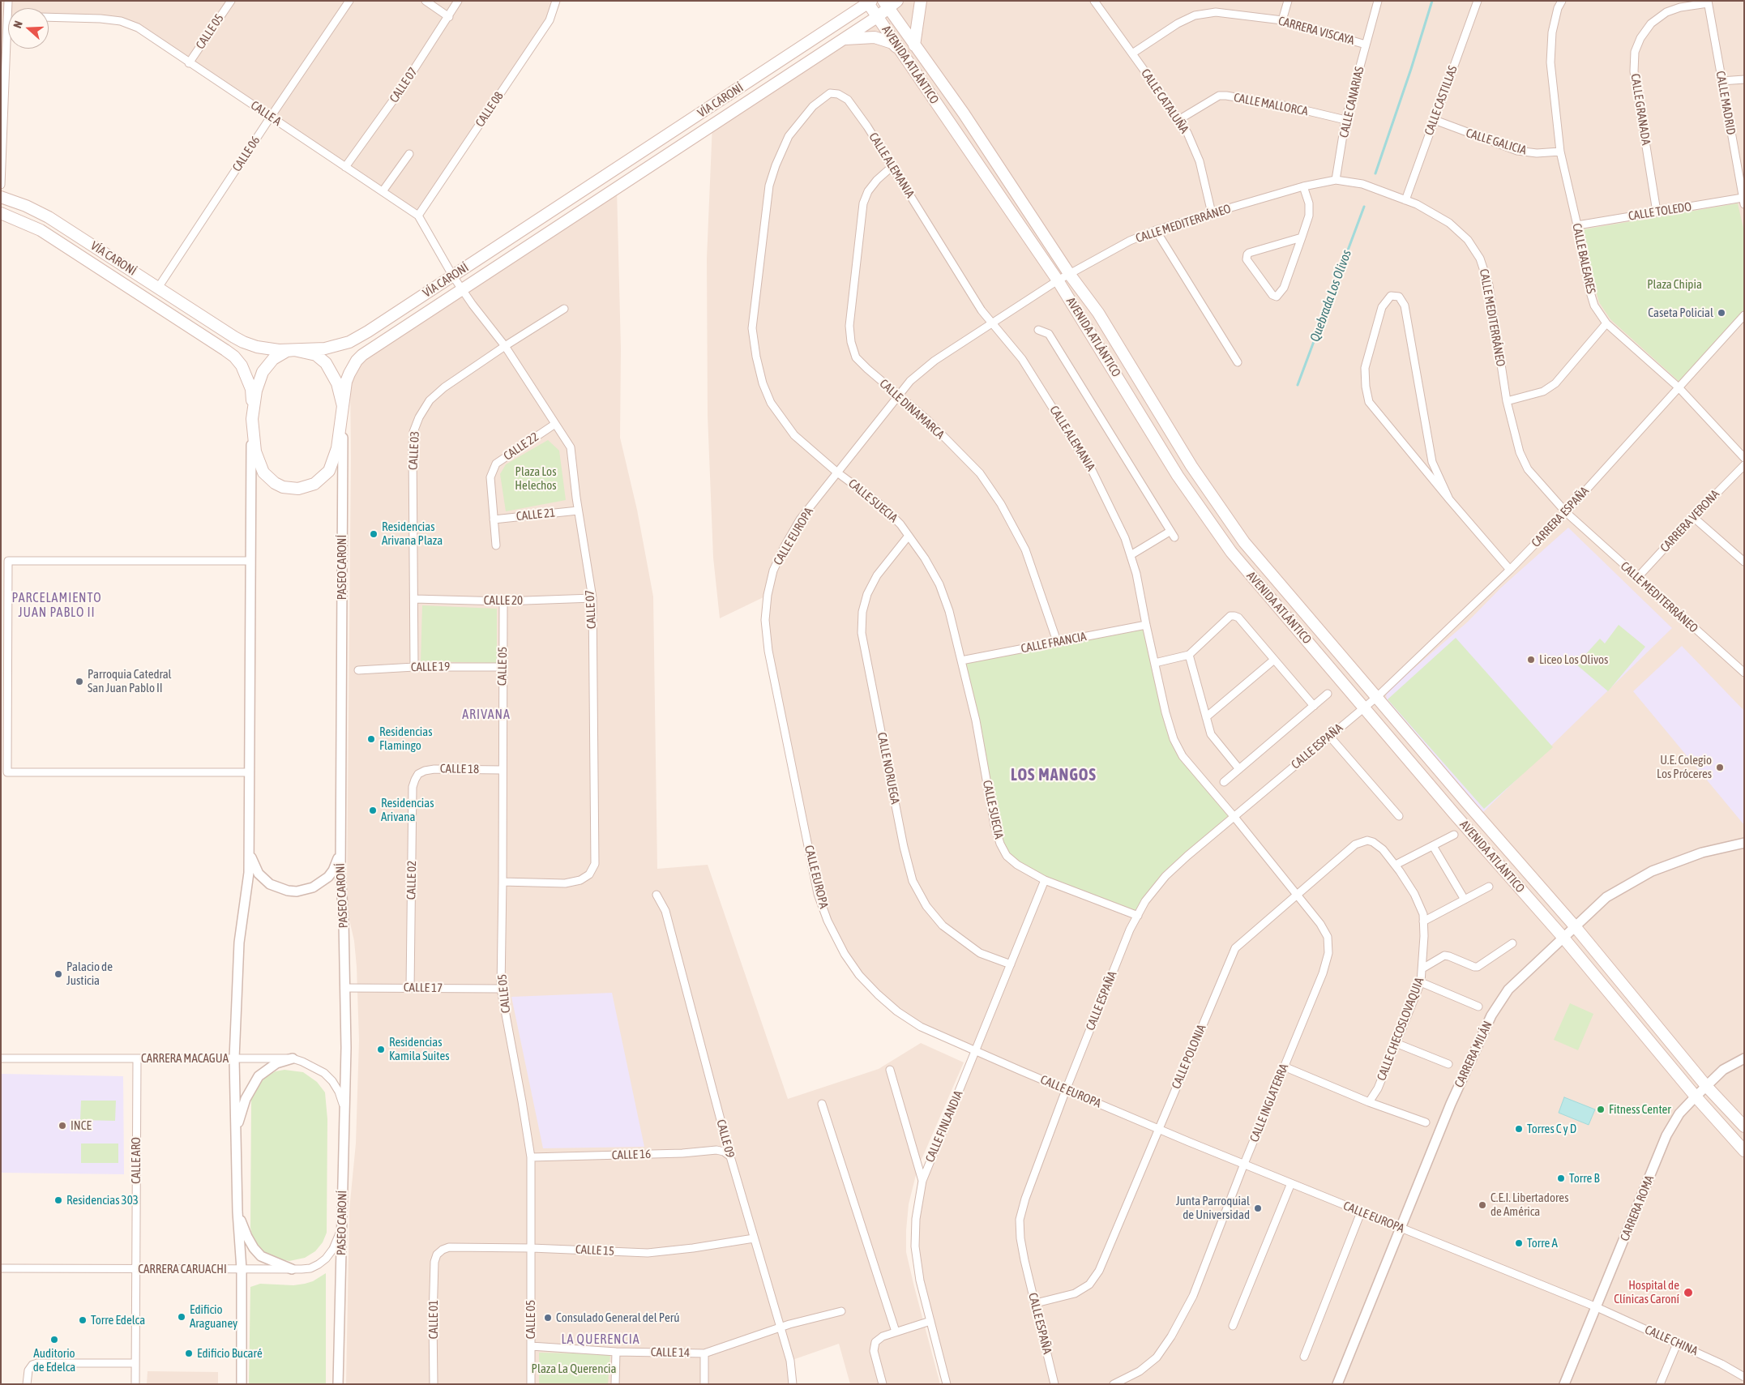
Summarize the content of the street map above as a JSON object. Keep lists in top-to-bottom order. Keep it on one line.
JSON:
{"streets":{"main road":["AVENIDA ATLÁNTICO","VÍA CARONÍ","PASEO CARONÍ"],"street":["CARRERA VISCAYA","CALLE 05","CALLE 07","CALLE CASTILLAS","CALLE CATALUÑA","CALLE CANARIAS","CALLE MADRID","CALLE MALLORCA","CALLE 08","CALLE GRANADA","CALLE A","CALLE GALICIA","CALLE 06","CALLE ALEMANIA","CALLE TOLEDO","CALLE MEDITERRÁNEO","CALLE BALEARES","CALLE DINAMARCA","CALLE 22","CALLE 03","CALLE SUECIA","CALLE 21","CARRERA ESPAÑA","CARRERA VERONA","CALLE EUROPA","CALLE 20","CALLE FRANCIA","CALLE 19","CALLE ESPAÑA","CALLE NORUEGA","CALLE 18","CALLE 02","CALLE 17","CALLE CHECOSLOVAQUIA","CARRERA MILÁN","CALLE POLONIA","CARRERA MACAGUA","CALLE INGLATERRA","CALLE FINLANDIA","CALLE 09","CALLE 16","CALLE ARO","CARRERA ROMA","CALLE 15","CARRERA CARUACHI","CALLE 01","CALLE CHINA","CALLE 14"]},"crossings":[["CARRERA VISCAYA","CALLE CATALUÑA"],["CARRERA VISCAYA","CALLE CANARIAS"],["CALLE 05","CALLE 07"],["CALLE 05","CALLE A"],["CALLE 05","CALLE 20"],["CALLE 05","CALLE 19"],["CALLE 05","CALLE 18"],["CALLE 05","CALLE 17"],["CALLE 05","CALLE 16"],["CALLE 05","CALLE 15"],["CALLE 05","CALLE 14"],["AVENIDA ATLÁNTICO","VÍA CARONÍ"],["AVENIDA ATLÁNTICO","CALLE MEDITERRÁNEO"],["AVENIDA ATLÁNTICO","CARRERA ESPAÑA"],["AVENIDA ATLÁNTICO","CALLE EUROPA"],["AVENIDA ATLÁNTICO","CALLE ESPAÑA"],["AVENIDA ATLÁNTICO","CARRERA MILÁN"],["AVENIDA ATLÁNTICO","CARRERA ROMA"],["CALLE 07","VÍA CARONÍ"],["CALLE 07","CALLE A"],["CALLE 07","CALLE 22"],["CALLE 07","CALLE 03"],["CALLE 07","CALLE 21"],["CALLE 07","CALLE 20"],["VÍA CARONÍ","CALLE A"],["VÍA CARONÍ","CALLE 06"],["VÍA CARONÍ","PASEO CARONÍ"],["CALLE CASTILLAS","CALLE GALICIA"],["CALLE CASTILLAS","CALLE MEDITERRÁNEO"],["CALLE CATALUÑA","CALLE MALLORCA"],["CALLE CATALUÑA","CALLE MEDITERRÁNEO"],["CALLE CANARIAS","CALLE MALLORCA"],["CALLE CANARIAS","CALLE MEDITERRÁNEO"],["CALLE MADRID","CALLE GRANADA"],["CALLE MADRID","CALLE TOLEDO"],["CALLE 08","CALLE A"],["CALLE GRANADA","CALLE TOLEDO"],["CALLE A","CALLE 06"],["CALLE GALICIA","CALLE BALEARES"],["CALLE ALEMANIA","CALLE DINAMARCA"],["CALLE ALEMANIA","CALLE SUECIA"],["CALLE ALEMANIA","CALLE EUROPA"],["CALLE ALEMANIA","CALLE FRANCIA"],["CALLE ALEMANIA","CALLE ESPAÑA"],["CALLE ALEMANIA","CALLE INGLATERRA"],["CALLE TOLEDO","CALLE BALEARES"],["CALLE MEDITERRÁNEO","CARRERA ESPAÑA"],["CALLE MEDITERRÁNEO","CARRERA VERONA"],["CALLE MEDITERRÁNEO","CALLE EUROPA"],["CALLE BALEARES","CARRERA ESPAÑA"],["CALLE DINAMARCA","CALLE EUROPA"],["CALLE DINAMARCA","CALLE FRANCIA"],["CALLE 22","CALLE 21"],["CALLE 03","CALLE 20"],["CALLE 03","CALLE 19"],["CALLE SUECIA","CALLE EUROPA"],["CALLE SUECIA","CALLE FRANCIA"],["CALLE SUECIA","CALLE ESPAÑA"],["CALLE SUECIA","CALLE NORUEGA"],["CALLE SUECIA","CALLE FINLANDIA"],["CARRERA ESPAÑA","CALLE ESPAÑA"],["CALLE EUROPA","CALLE ESPAÑA"],["CALLE EUROPA","CARRERA MILÁN"],["CALLE EUROPA","CALLE POLONIA"],["CALLE EUROPA","CALLE INGLATERRA"],["CALLE EUROPA","CALLE FINLANDIA"],["CALLE EUROPA","CARRERA ROMA"],["CALLE EUROPA","CALLE CHINA"],["PASEO CARONÍ","CALLE 17"],["PASEO CARONÍ","CARRERA MACAGUA"],["PASEO CARONÍ","CARRERA CARUACHI"],["CALLE ESPAÑA","CALLE POLONIA"],["CALLE ESPAÑA","CALLE INGLATERRA"],["CALLE NORUEGA","CALLE FINLANDIA"],["CALLE 18","CALLE 02"],["CALLE 02","CALLE 17"],["CALLE CHECOSLOVAQUIA","CALLE POLONIA"],["CALLE POLONIA","CALLE INGLATERRA"],["CARRERA MACAGUA","CALLE ARO"],["CALLE 09","CALLE 16"],["CALLE 09","CALLE 15"],["CALLE 09","CALLE 14"],["CALLE ARO","CARRERA CARUACHI"],["CARRERA ROMA","CALLE CHINA"],["CALLE 15","CALLE 01"]],"districts":["PARCELAMIENTO JUAN PABLO II","ARIVANA","LOS MANGOS","LA QUERENCIA"],"water":["Quebrada Los Olivos"],"parks":["Plaza Chipia","Plaza Los Helechos","Plaza La Querencia"],"places":["Caseta Policial","Residencias Arivana Plaza","Liceo Los Olivos","Parroquia Catedral San Juan Pablo II","Residencias Flamingo","U.E. Colegio Los Próceres","Residencias Arivana","Palacio de Justicia","Residencias Kamila Suites","Fitness Center","INCE","Torres C y D","Torre B","Residencias 303","C.E.I. Libertadores de América","Junta Parroquial de Universidad","Torre A","Hospital de Clínicas Caroní","Edificio Araguaney","Consulado General del Perú","Torre Edelca","Auditorio de Edelca","Edificio Bucaré"],"north":"left"}
